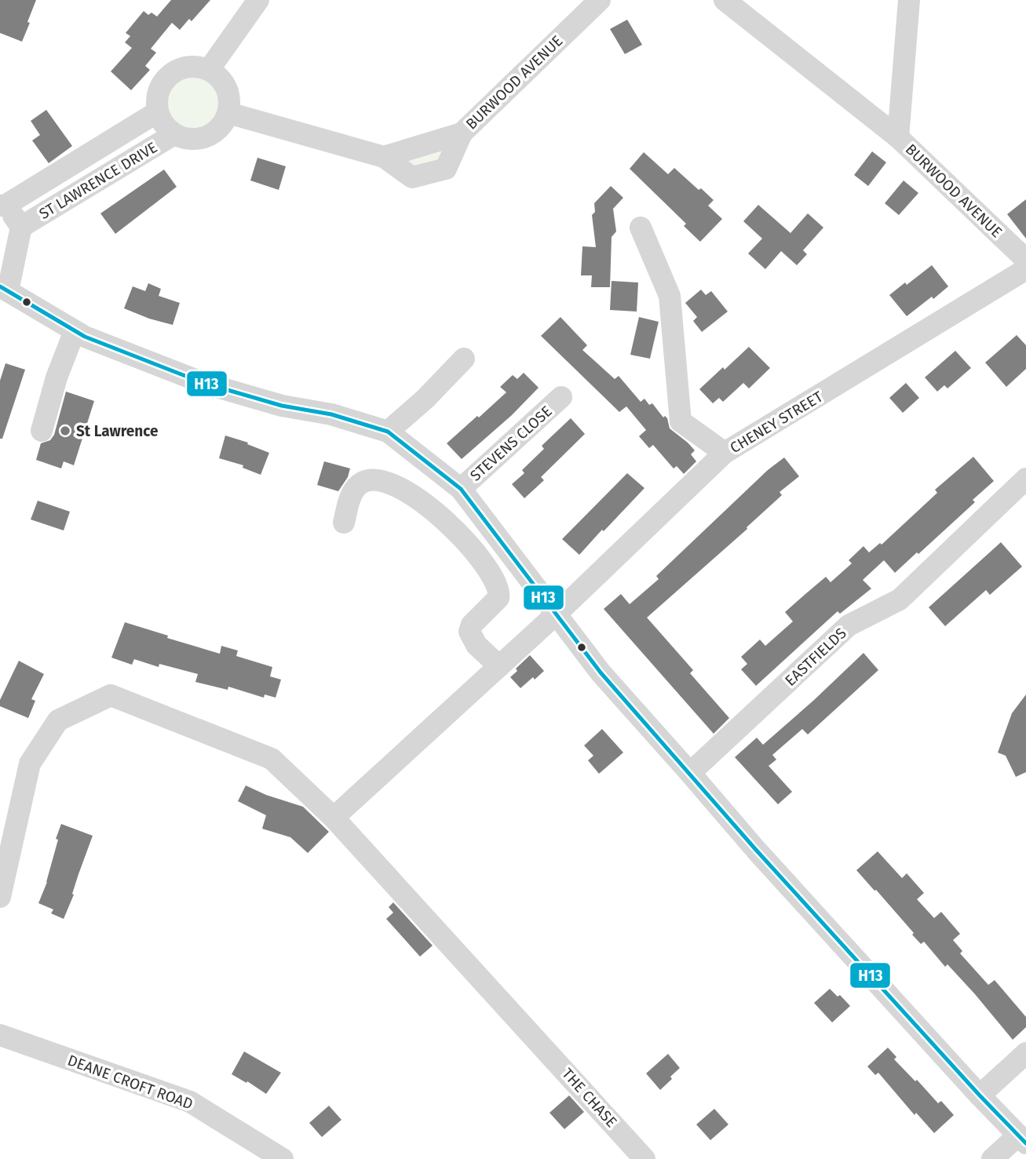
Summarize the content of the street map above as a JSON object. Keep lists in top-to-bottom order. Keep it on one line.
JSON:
{"streets":{"street":["BURWOOD AVENUE","ST LAWRENCE DRIVE","CHENEY STREET","STEVENS CLOSE","EASTFIELDS","DEANE CROFT ROAD","THE CHASE"]},"places":["St Lawrence"],"lines":["transit line H13"]}
